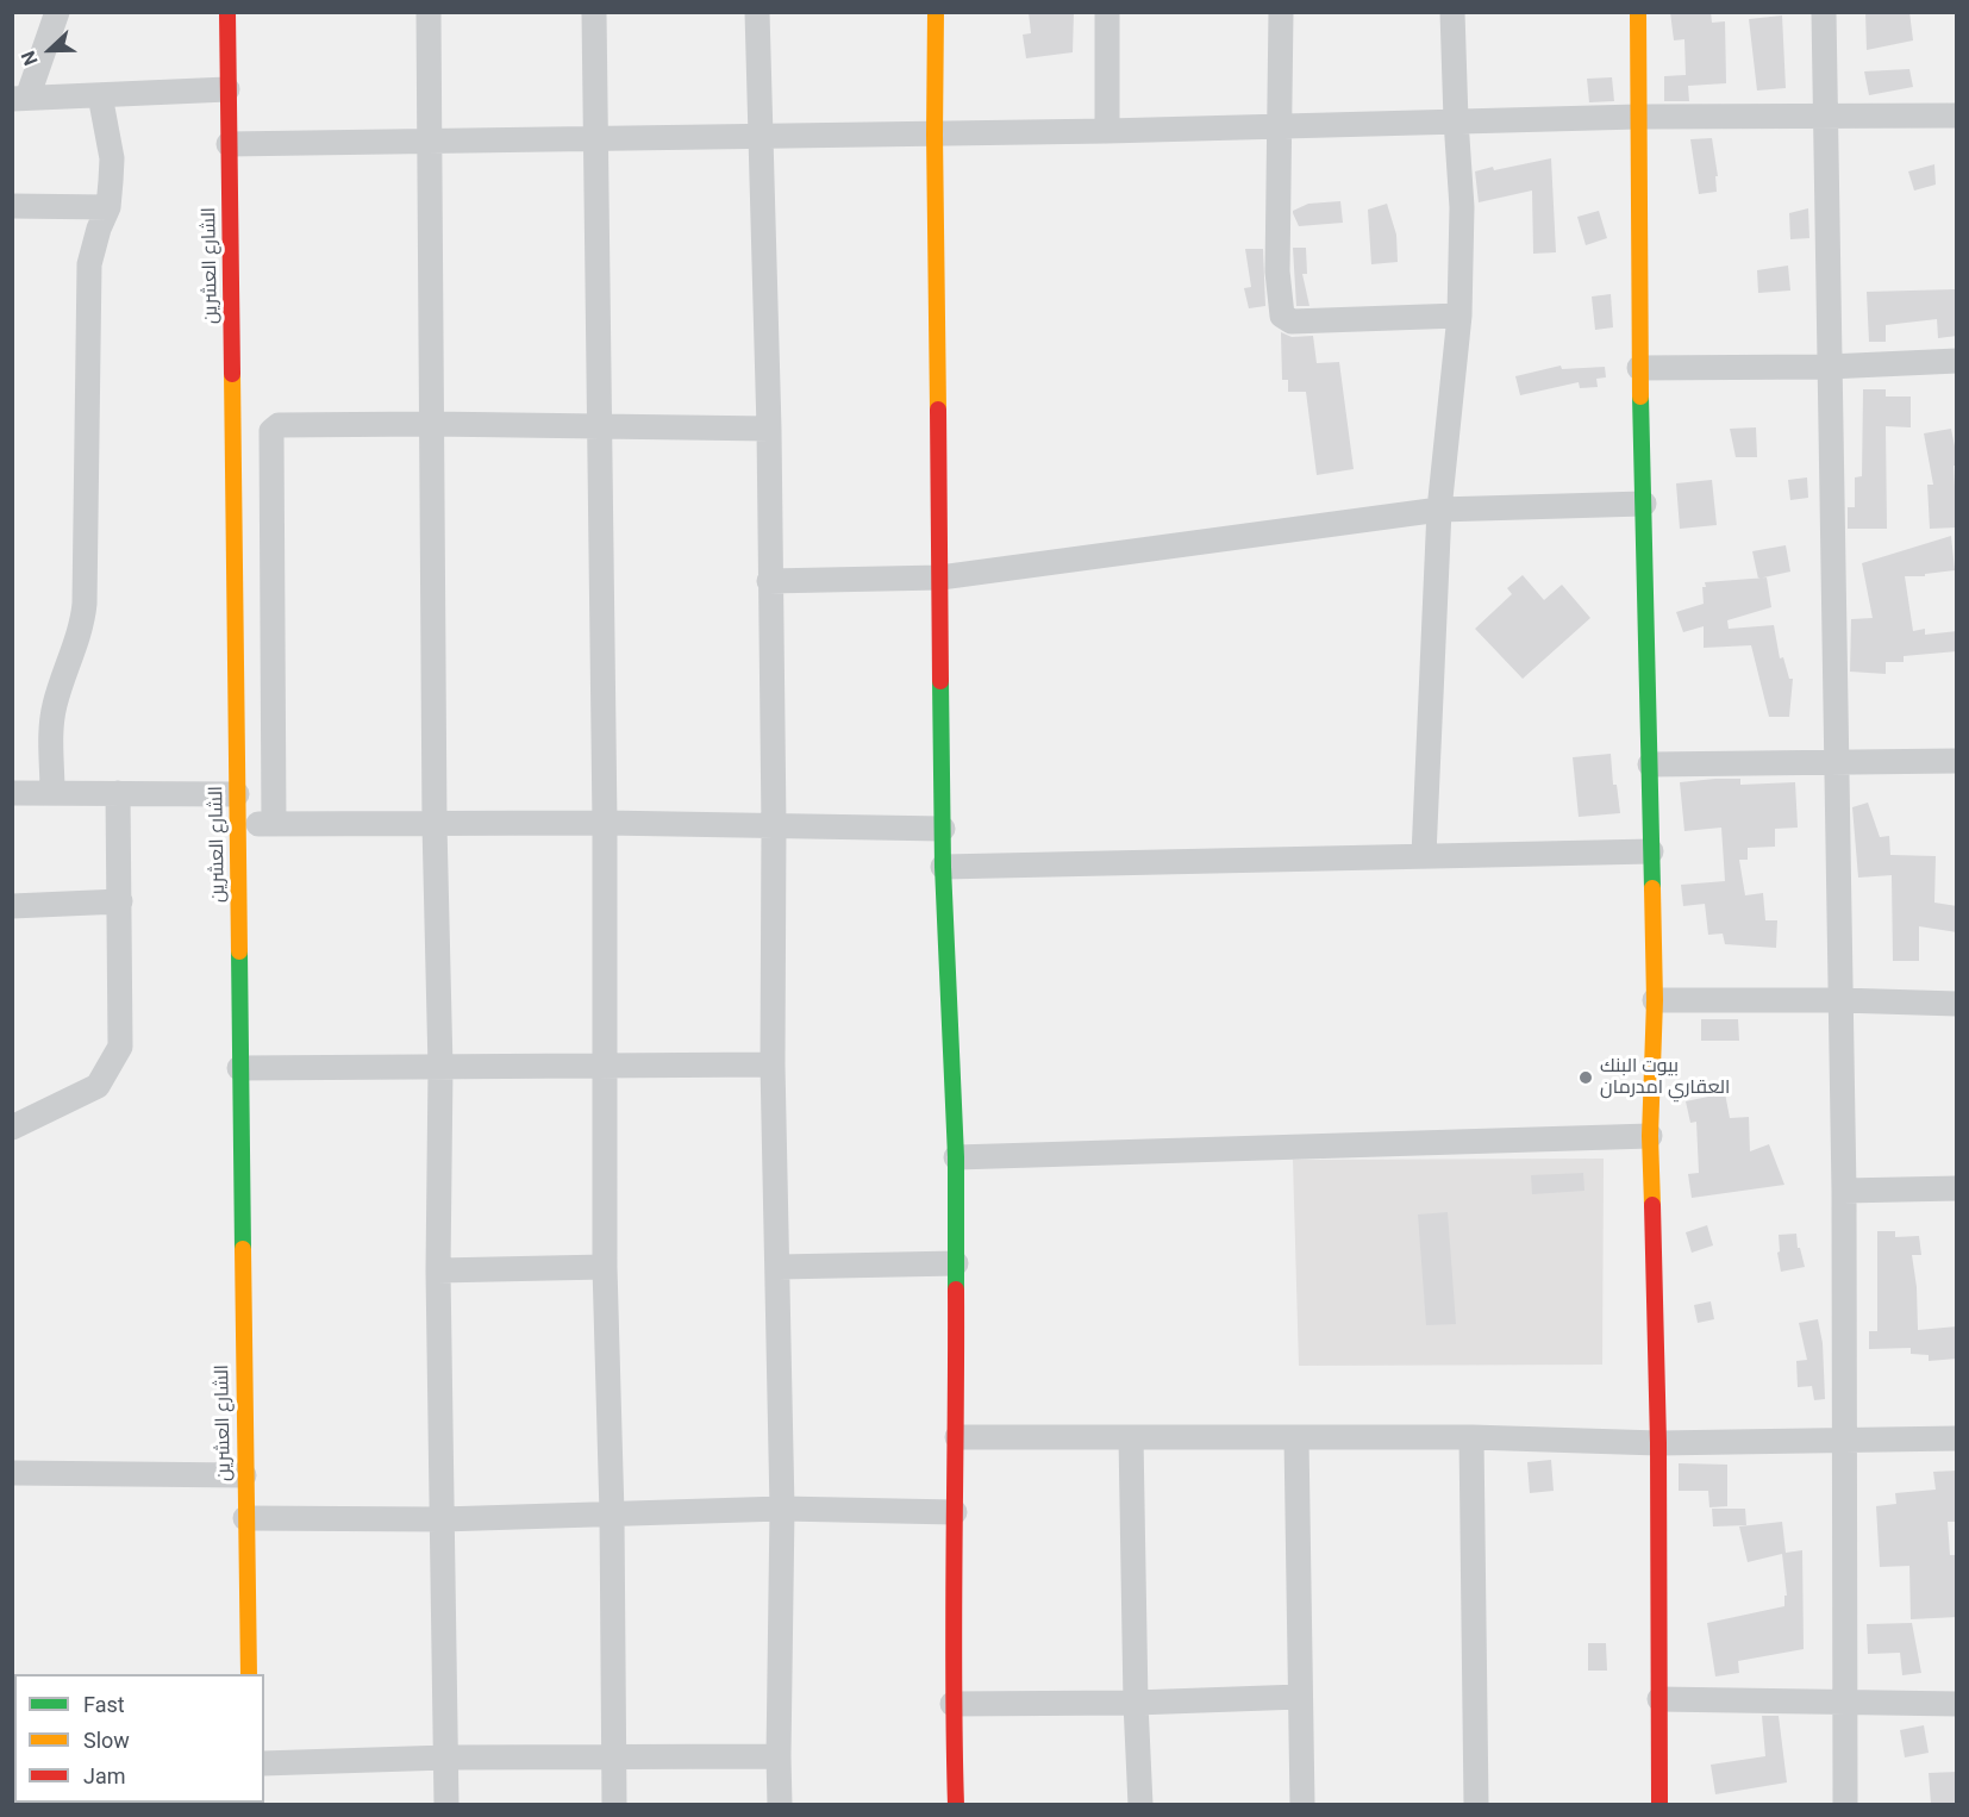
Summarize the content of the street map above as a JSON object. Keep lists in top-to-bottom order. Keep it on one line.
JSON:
{"streets":{"street":["الشارع العشرين"]},"places":["بيوت البنك العقاري امدرمان"],"legend":["Fast","Slow","Jam"],"north":"left"}
